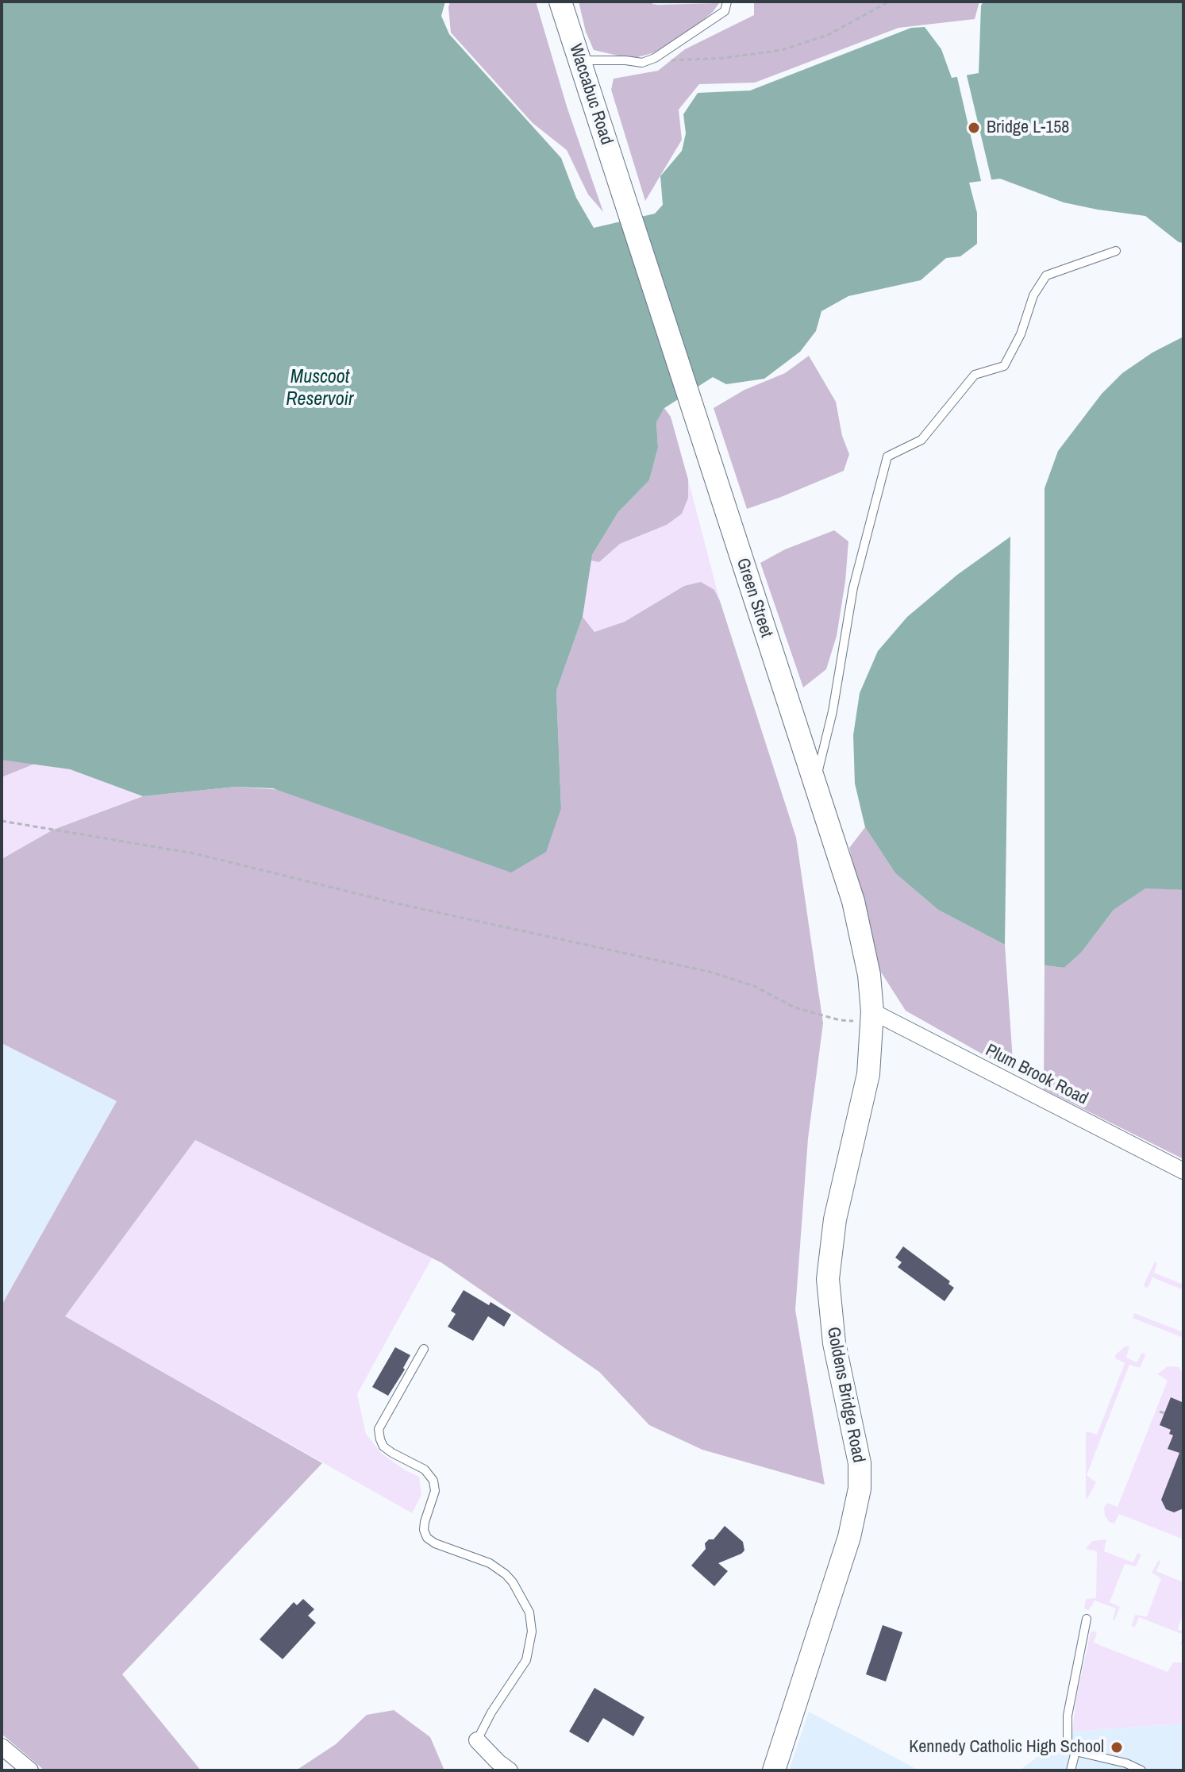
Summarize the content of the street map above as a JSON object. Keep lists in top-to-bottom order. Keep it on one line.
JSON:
{"streets":{"main road":["Waccabuc Road","Green Street","Goldens Bridge Road"],"street":["Plum Brook Road"]},"crossings":[["Waccabuc Road","Green Street"],["Green Street","Plum Brook Road"],["Green Street","Goldens Bridge Road"],["Plum Brook Road","Goldens Bridge Road"]],"water":["Muscoot Reservoir"],"places":["Bridge L-158","Kennedy Catholic High School"]}
